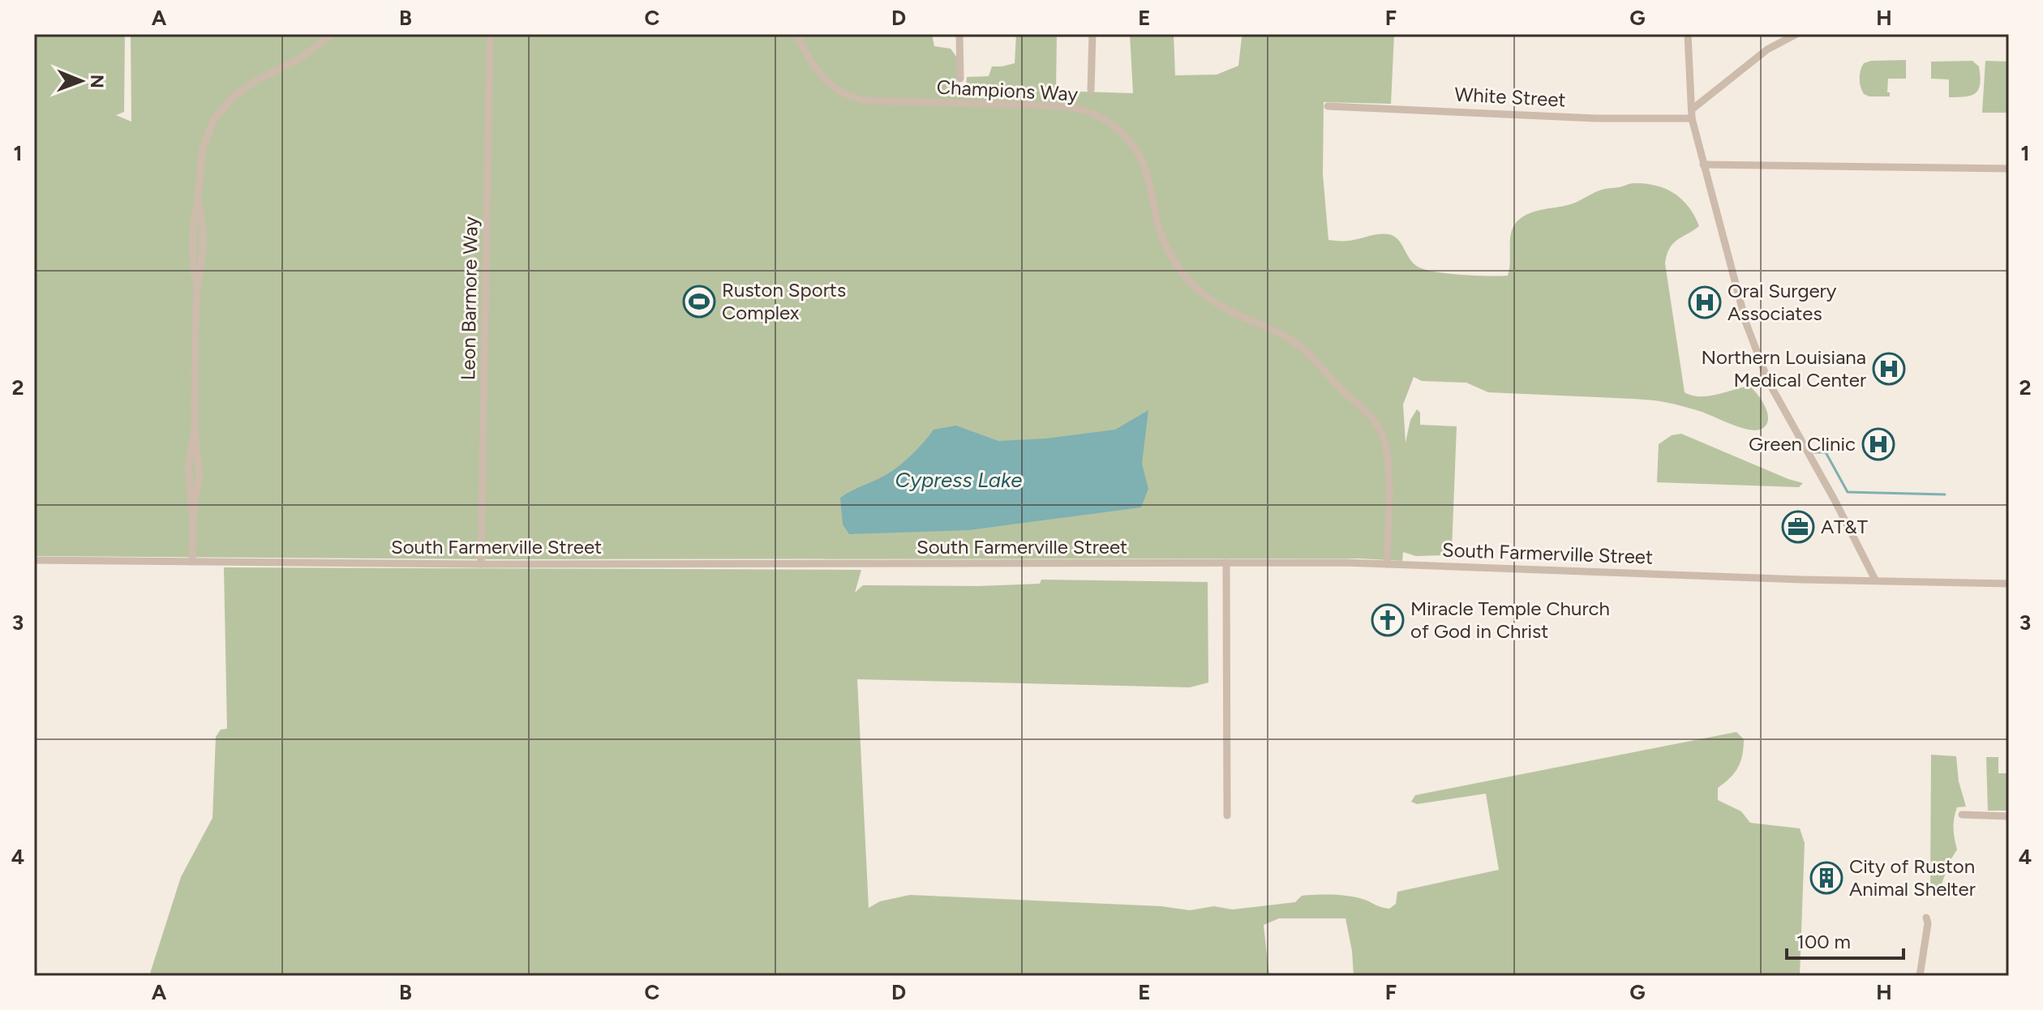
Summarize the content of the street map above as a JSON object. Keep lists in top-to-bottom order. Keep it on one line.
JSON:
{"streets":{"street":["Champions Way","White Street","Leon Barmore Way","South Farmerville Street"]},"crossings":[["Champions Way","South Farmerville Street"],["Leon Barmore Way","South Farmerville Street"]],"water":["Cypress Lake"],"places":{"sports":["Ruston Sports Complex"],"hospital":["Oral Surgery Associates","Northern Louisiana Medical Center","Green Clinic"],"office":["AT&T"],"church":["Miracle Temple Church of God in Christ"],"building":["City of Ruston Animal Shelter"]},"scale_bar":"100 m","north":"right","grid":{"columns":["A","B","C","D","E","F","G","H"],"rows":["1","2","3","4"]}}
